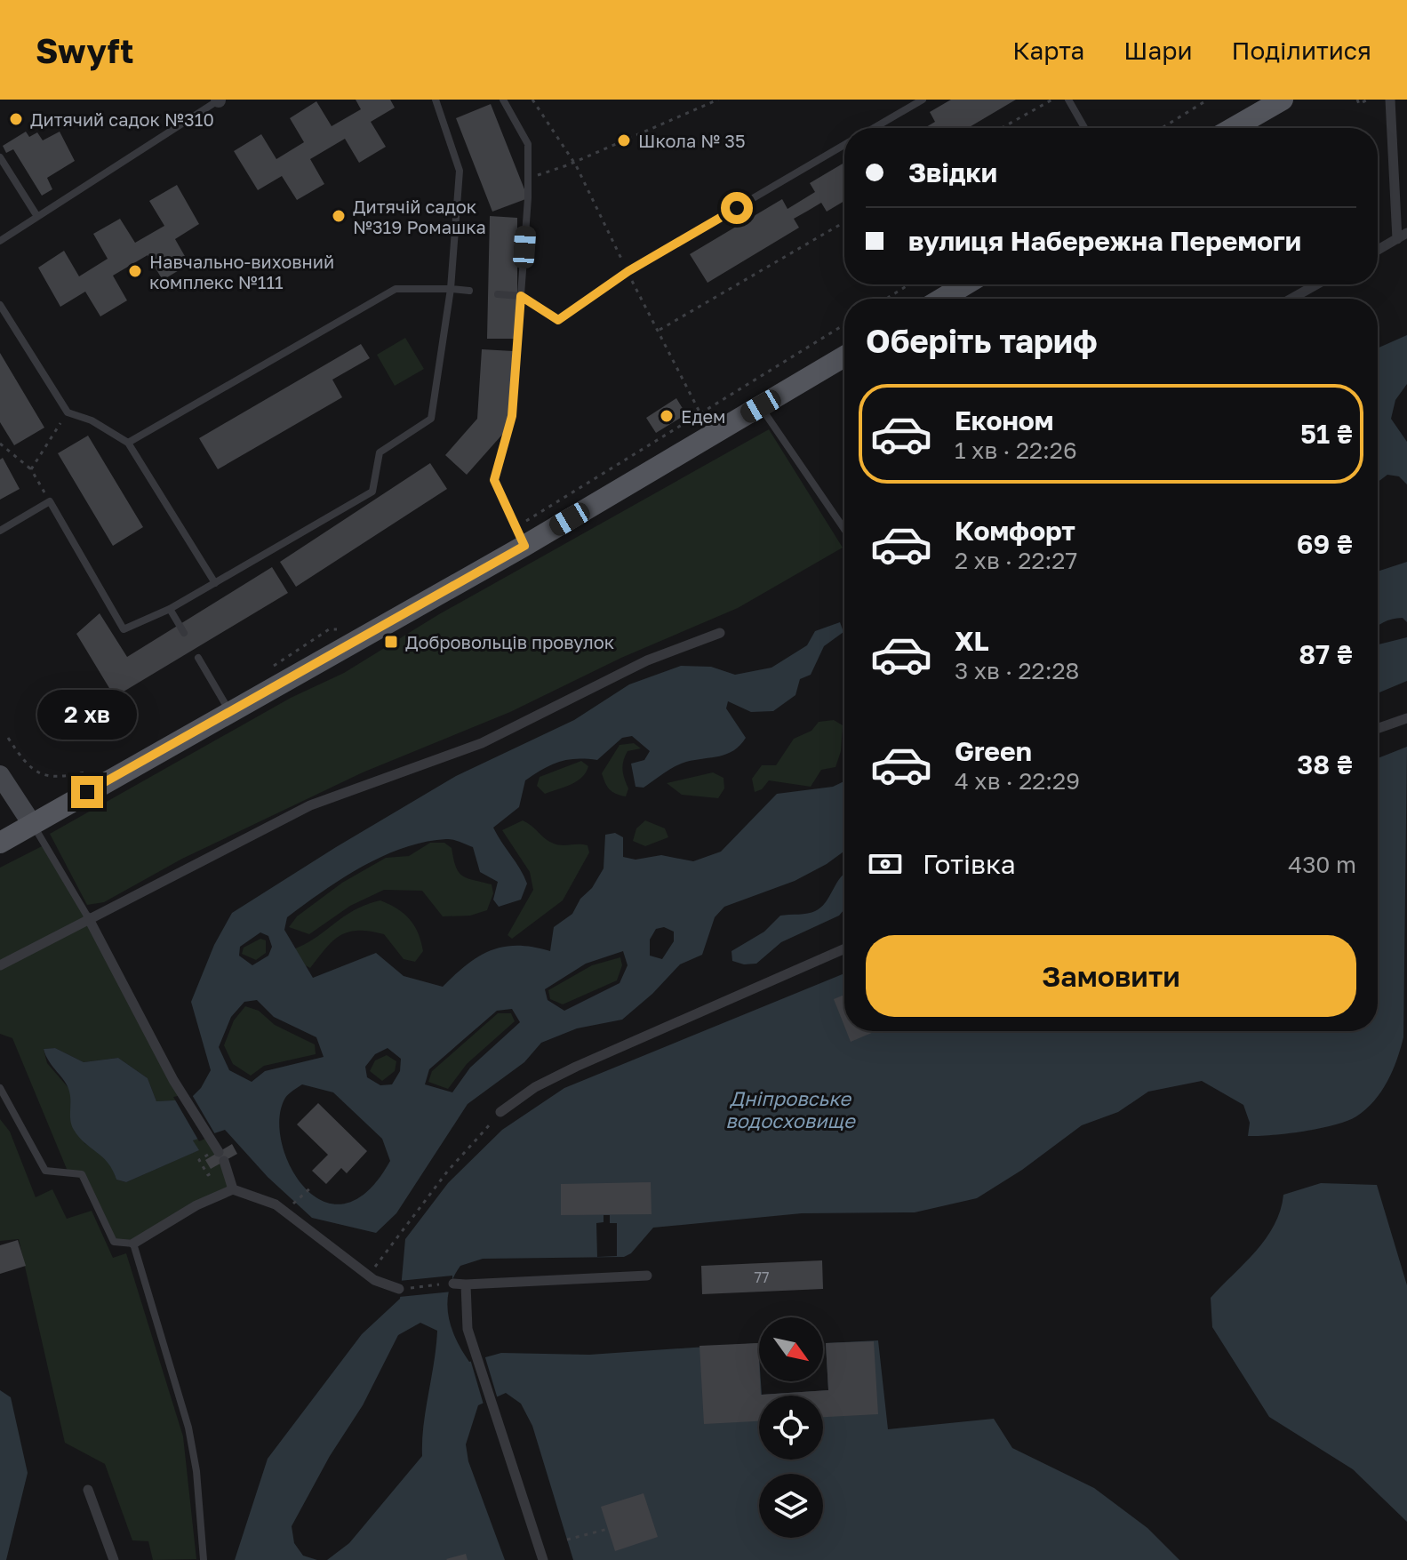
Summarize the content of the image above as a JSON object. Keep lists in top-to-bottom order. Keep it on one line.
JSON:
{"water":["Дніпровське водосховище"],"places":{"other":["Дитячий садок №310","Школа № 35","Дитячій садок №319 Ромашка","Навчально-виховний комплекс №111","Едем"],"transit":["Добровольців провулок"]},"house_numbers":["77"],"north":"bottom right","page":{"header":"Swyft","nav":["Карта","Шари","Поділитися"],"banner":["Звідки","вулиця Набережна Перемоги"],"heading":"Оберіть тариф","list":[{"name":"Економ","note":"1 хв · 22:26","value":"51 ₴"},{"name":"Комфорт","note":"2 хв · 22:27","value":"69 ₴"},{"name":"XL","note":"3 хв · 22:28","value":"87 ₴"},{"name":"Green","note":"4 хв · 22:29","value":"38 ₴"}],"bubble":"2 хв","pay":["Готівка","430 m"],"buttons":"Замовити"}}
